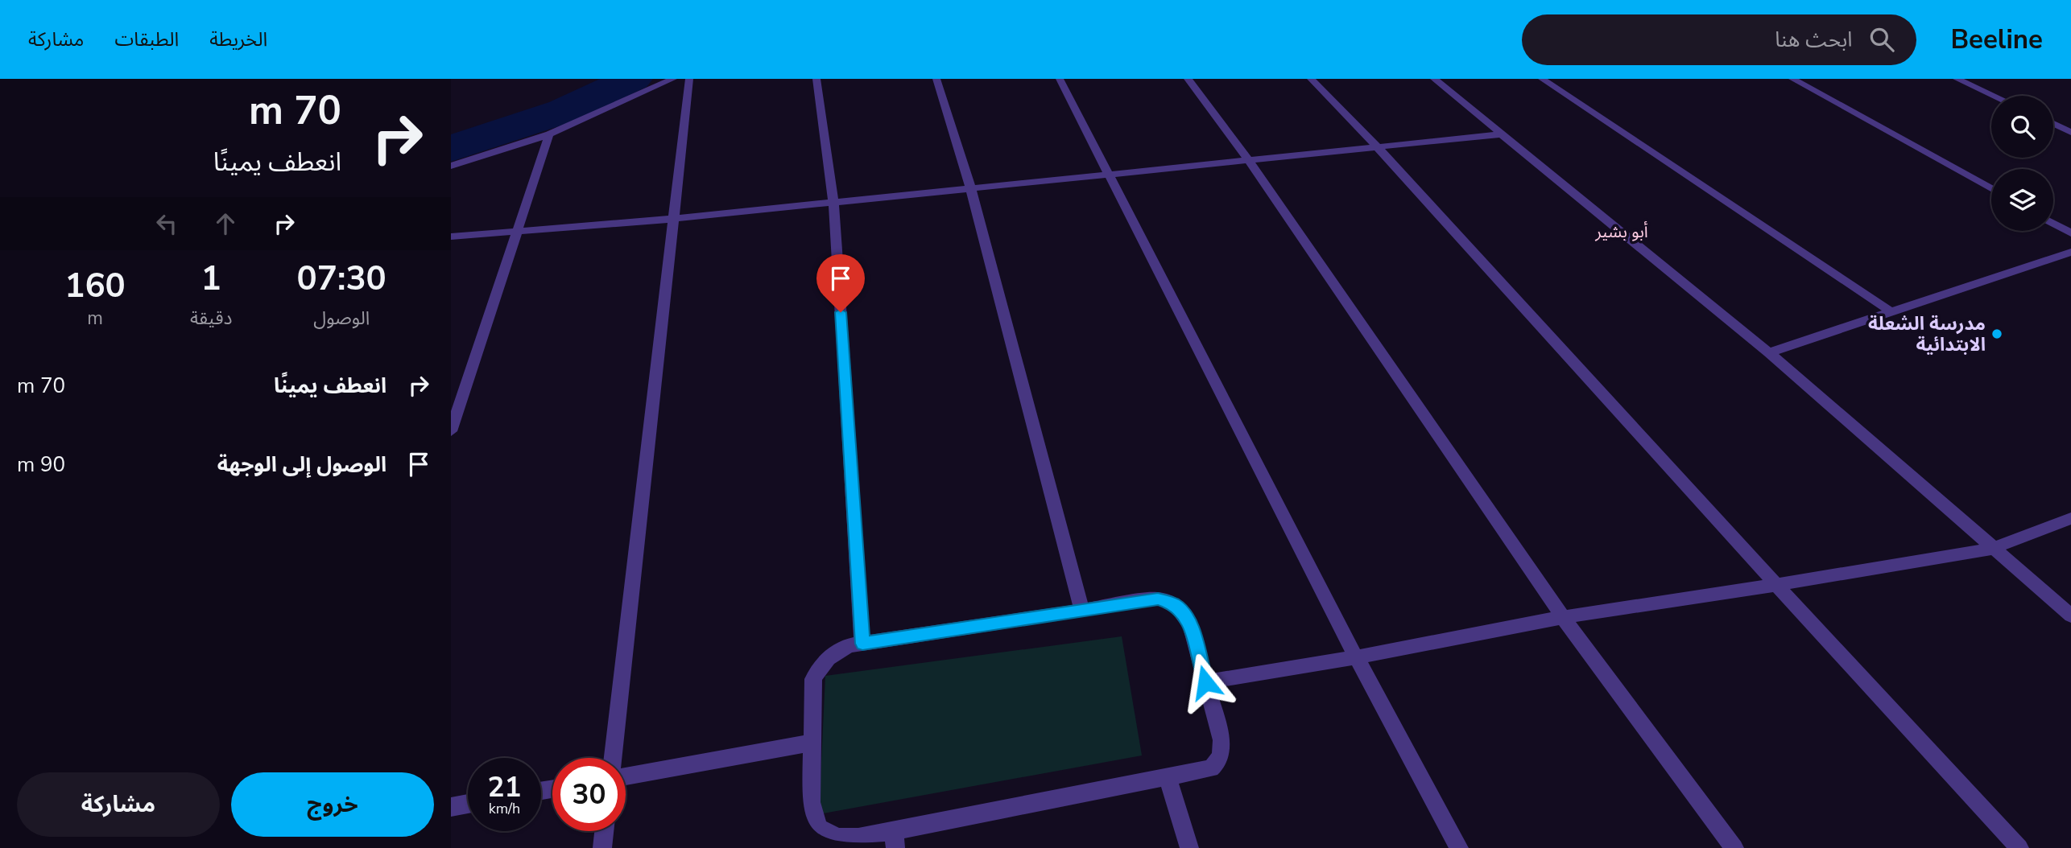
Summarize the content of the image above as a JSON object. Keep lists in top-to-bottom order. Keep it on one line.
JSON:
{"districts":["أبو بشير"],"places":["مدرسة الشعلة الابتدائية"],"page":{"header":"Beeline","search":"ابحث هنا","nav":["الخريطة","الطبقات","مشاركة"],"turn":["70 m","انعطف يمينًا"],"eta":["07:30","الوصول","1","دقيقة","160","m"],"list":[{"name":"انعطف يمينًا","value":"70 m"},{"name":"الوصول إلى الوجهة","value":"90 m"}],"speed":"21 km/h","limit":"30","buttons":["خروج","مشاركة"]}}
